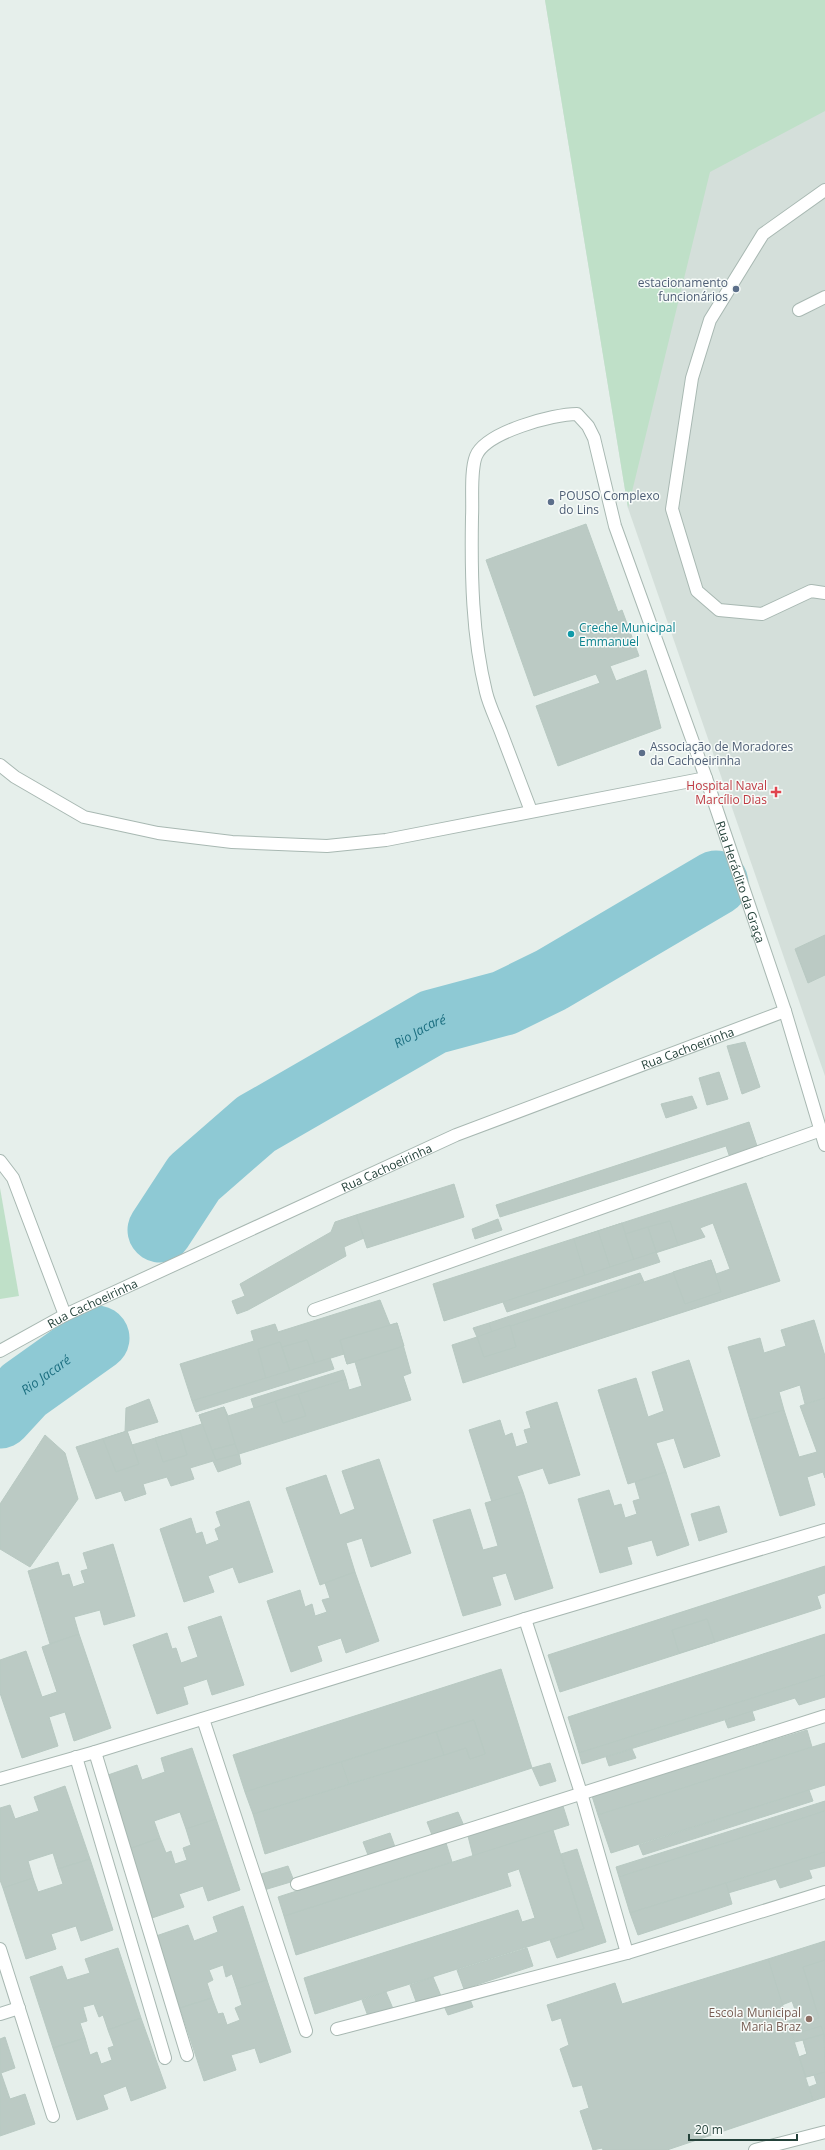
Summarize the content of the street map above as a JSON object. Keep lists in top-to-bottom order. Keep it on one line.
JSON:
{"streets":{"street":["Rua Heráclito da Graça","Rua Cachoeirinha"]},"crossings":[["Rua Heráclito da Graça","Rua Cachoeirinha"]],"water":["Rio Jacaré"],"places":{"other":["estacionamento funcionários","POUSO Complexo do Lins","Creche Municipal Emmanuel","Associação de Moradores da Cachoeirinha","Escola Municipal Maria Braz"],"health":["Hospital Naval Marcílio Dias"]},"scale_bar":"20 m"}
